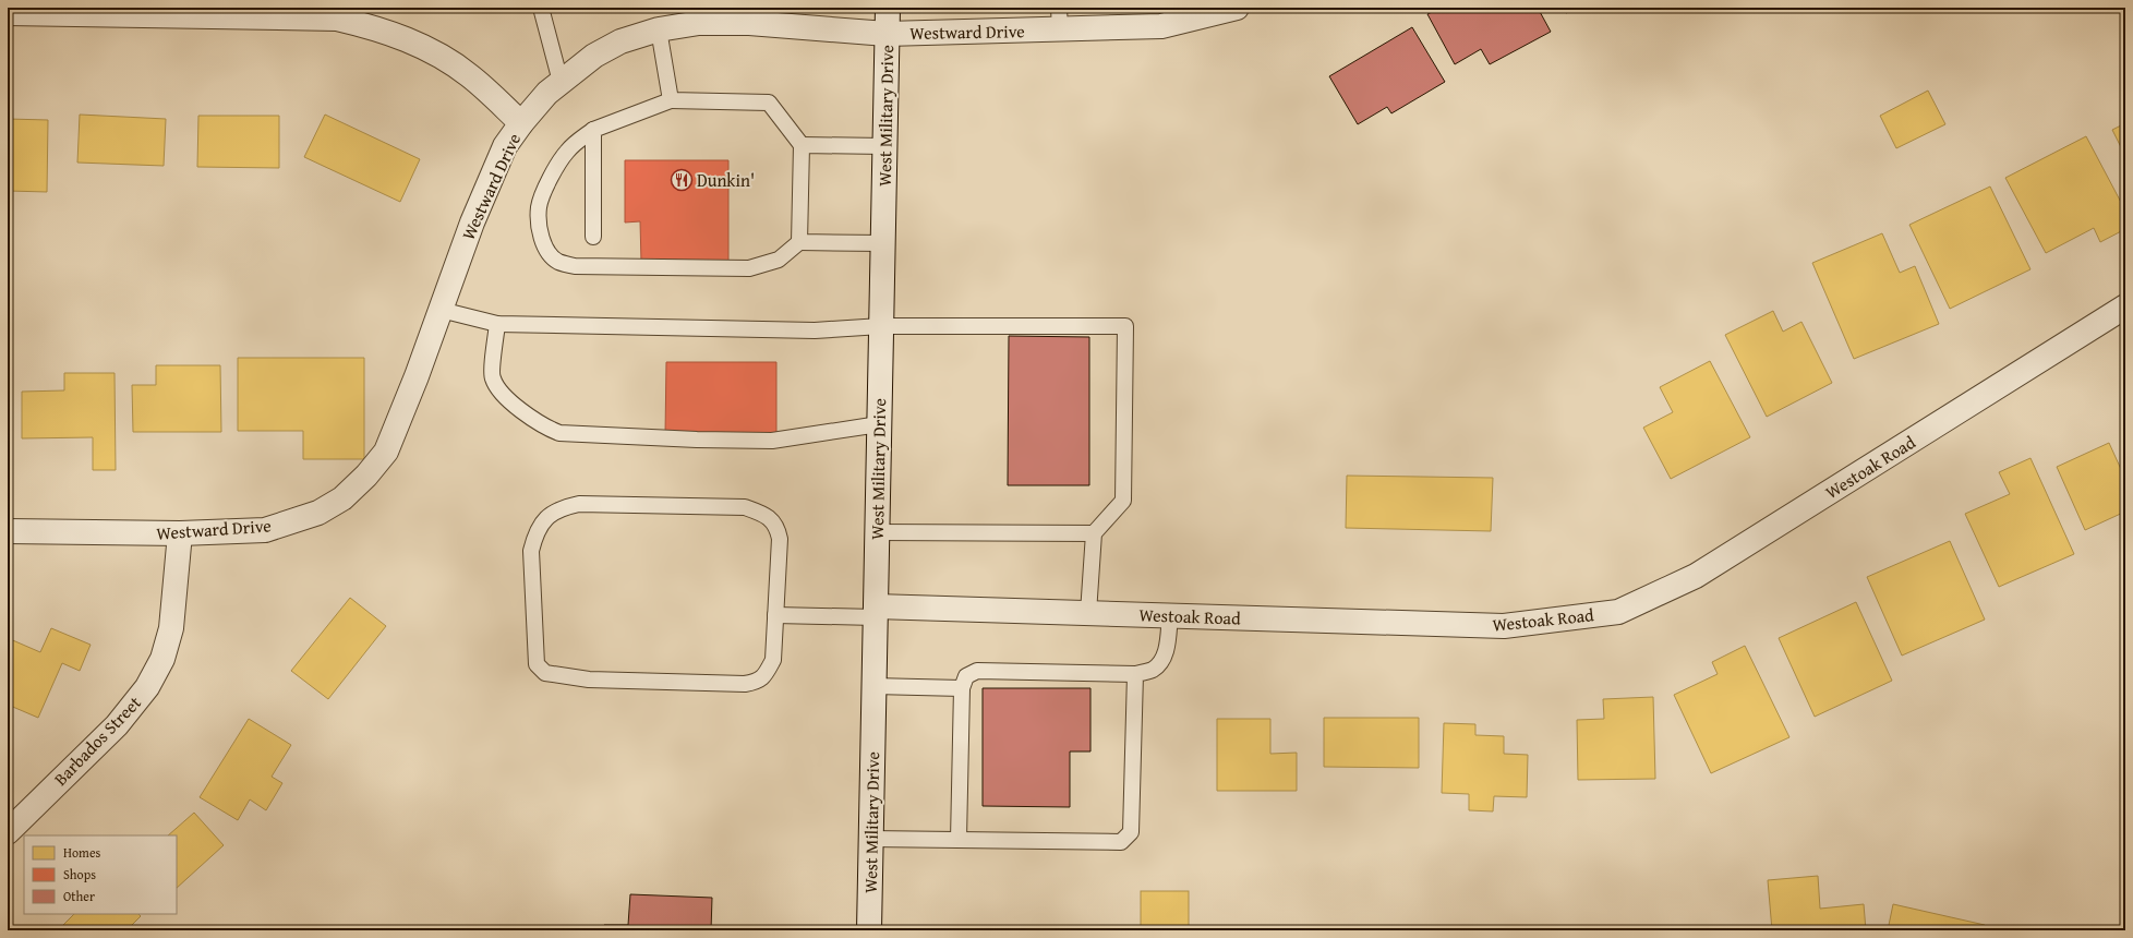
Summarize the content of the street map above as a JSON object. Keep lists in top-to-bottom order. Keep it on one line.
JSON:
{"streets":{"street":["Westward Drive","West Military Drive","Westoak Road","Barbados Street"]},"crossings":[["Westward Drive","West Military Drive"],["Westward Drive","Barbados Street"],["West Military Drive","Westoak Road"]],"places":{"restaurant":["Dunkin'"]},"legend":["Homes","Shops","Other"]}
